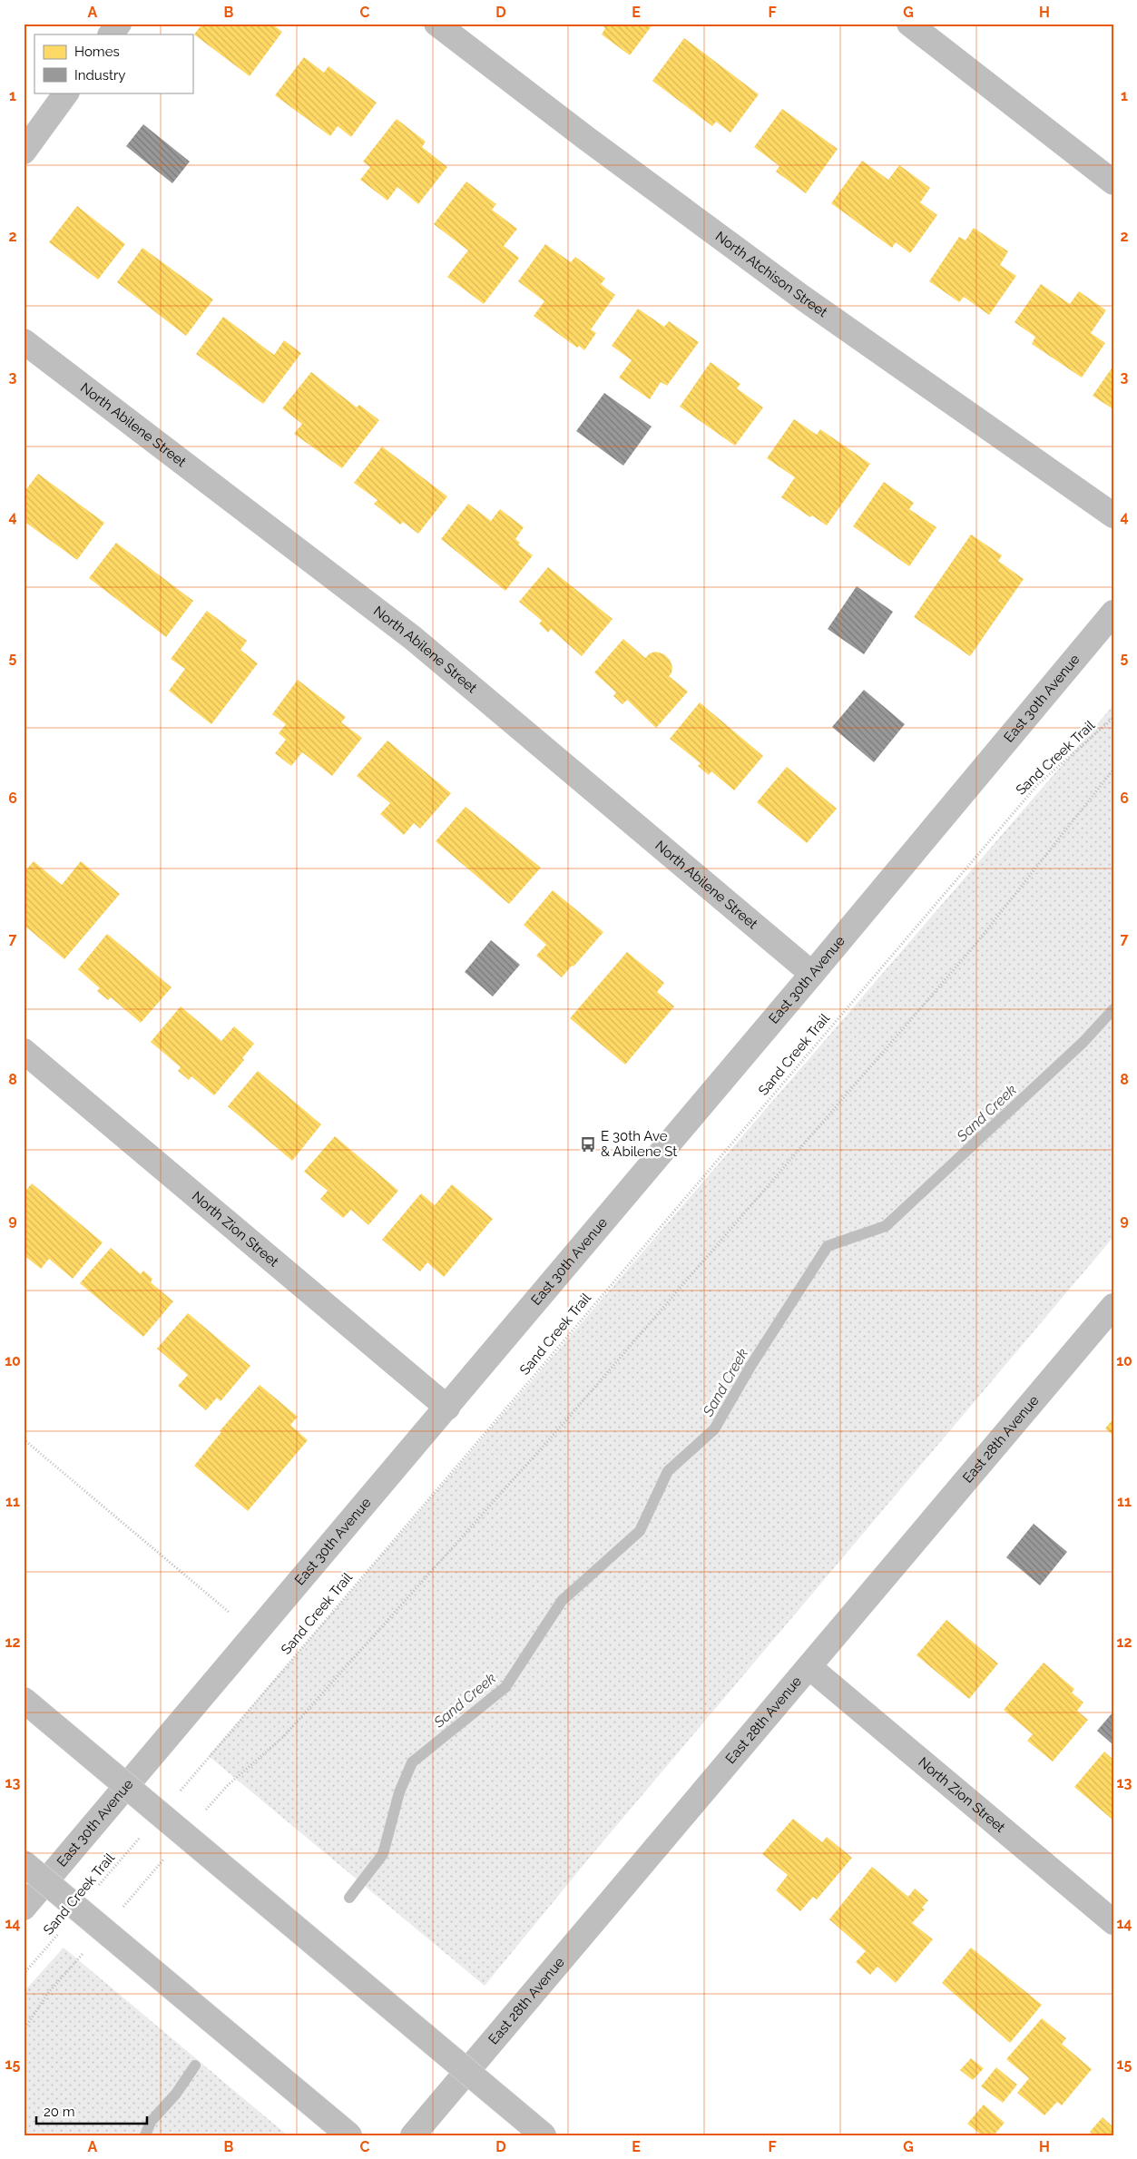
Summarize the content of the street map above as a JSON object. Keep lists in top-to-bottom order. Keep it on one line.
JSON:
{"streets":{"main road":["North Atchison Street","North Abilene Street","East 30th Avenue","North Zion Street","East 28th Avenue"],"path":["Sand Creek Trail"]},"crossings":[["North Abilene Street","East 30th Avenue"],["East 30th Avenue","North Zion Street"],["North Zion Street","East 28th Avenue"]],"water":["Sand Creek"],"places":{"bus stop":["E 30th Ave & Abilene St"]},"legend":["Homes","Industry"],"scale_bar":"20 m","grid":{"columns":["A","B","C","D","E","F","G","H"],"rows":["1","2","3","4","5","6","7","8","9","10","11","12","13","14","15"]}}
